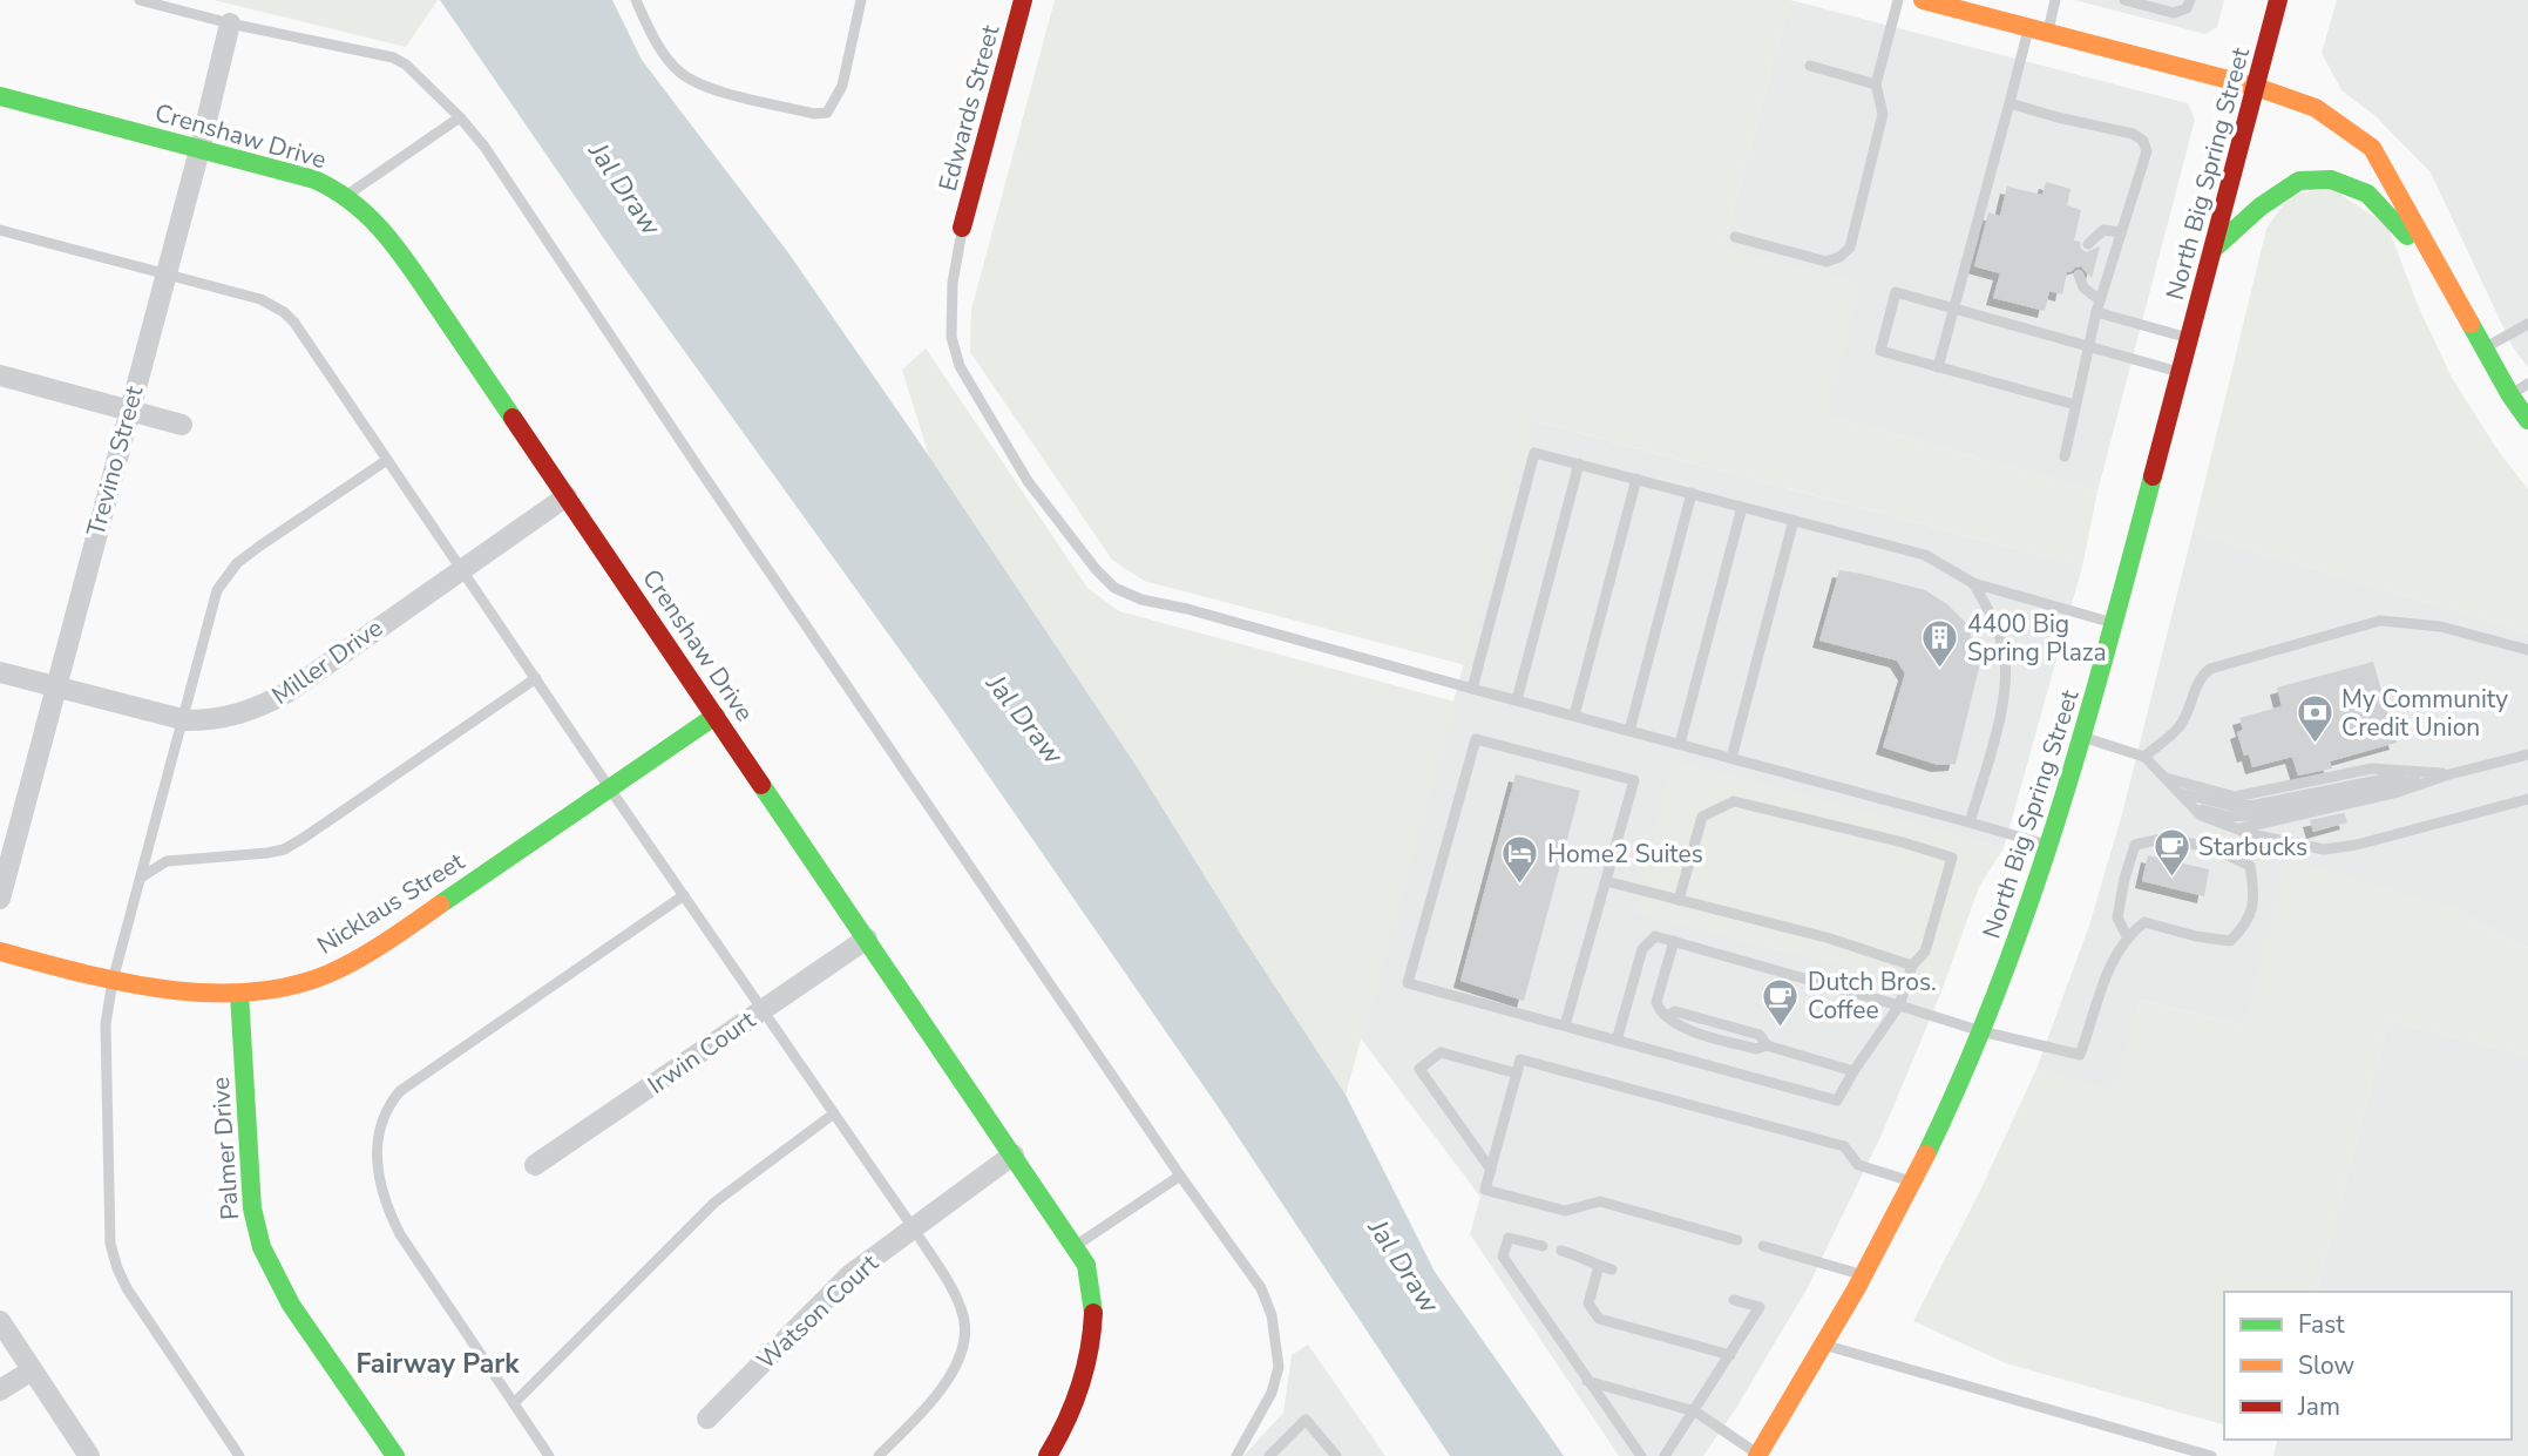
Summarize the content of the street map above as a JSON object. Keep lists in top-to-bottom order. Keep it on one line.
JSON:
{"streets":{"main road":["Edwards Street","Crenshaw Drive","North Big Spring Street","Nicklaus Street","Palmer Drive"],"street":["Trevino Street","Miller Drive","Irwin Court","Watson Court"]},"crossings":[["Crenshaw Drive","Trevino Street"],["Crenshaw Drive","Miller Drive"],["Crenshaw Drive","Nicklaus Street"],["Crenshaw Drive","Irwin Court"],["Crenshaw Drive","Watson Court"],["Trevino Street","Miller Drive"],["Nicklaus Street","Palmer Drive"]],"districts":["Fairway Park"],"water":["Jal Draw"],"places":{"building":["4400 Big Spring Plaza"],"bank":["My Community Credit Union"],"cafe":["Starbucks","Dutch Bros. Coffee"],"hotel":["Home2 Suites"]},"legend":["Fast","Slow","Jam"]}
